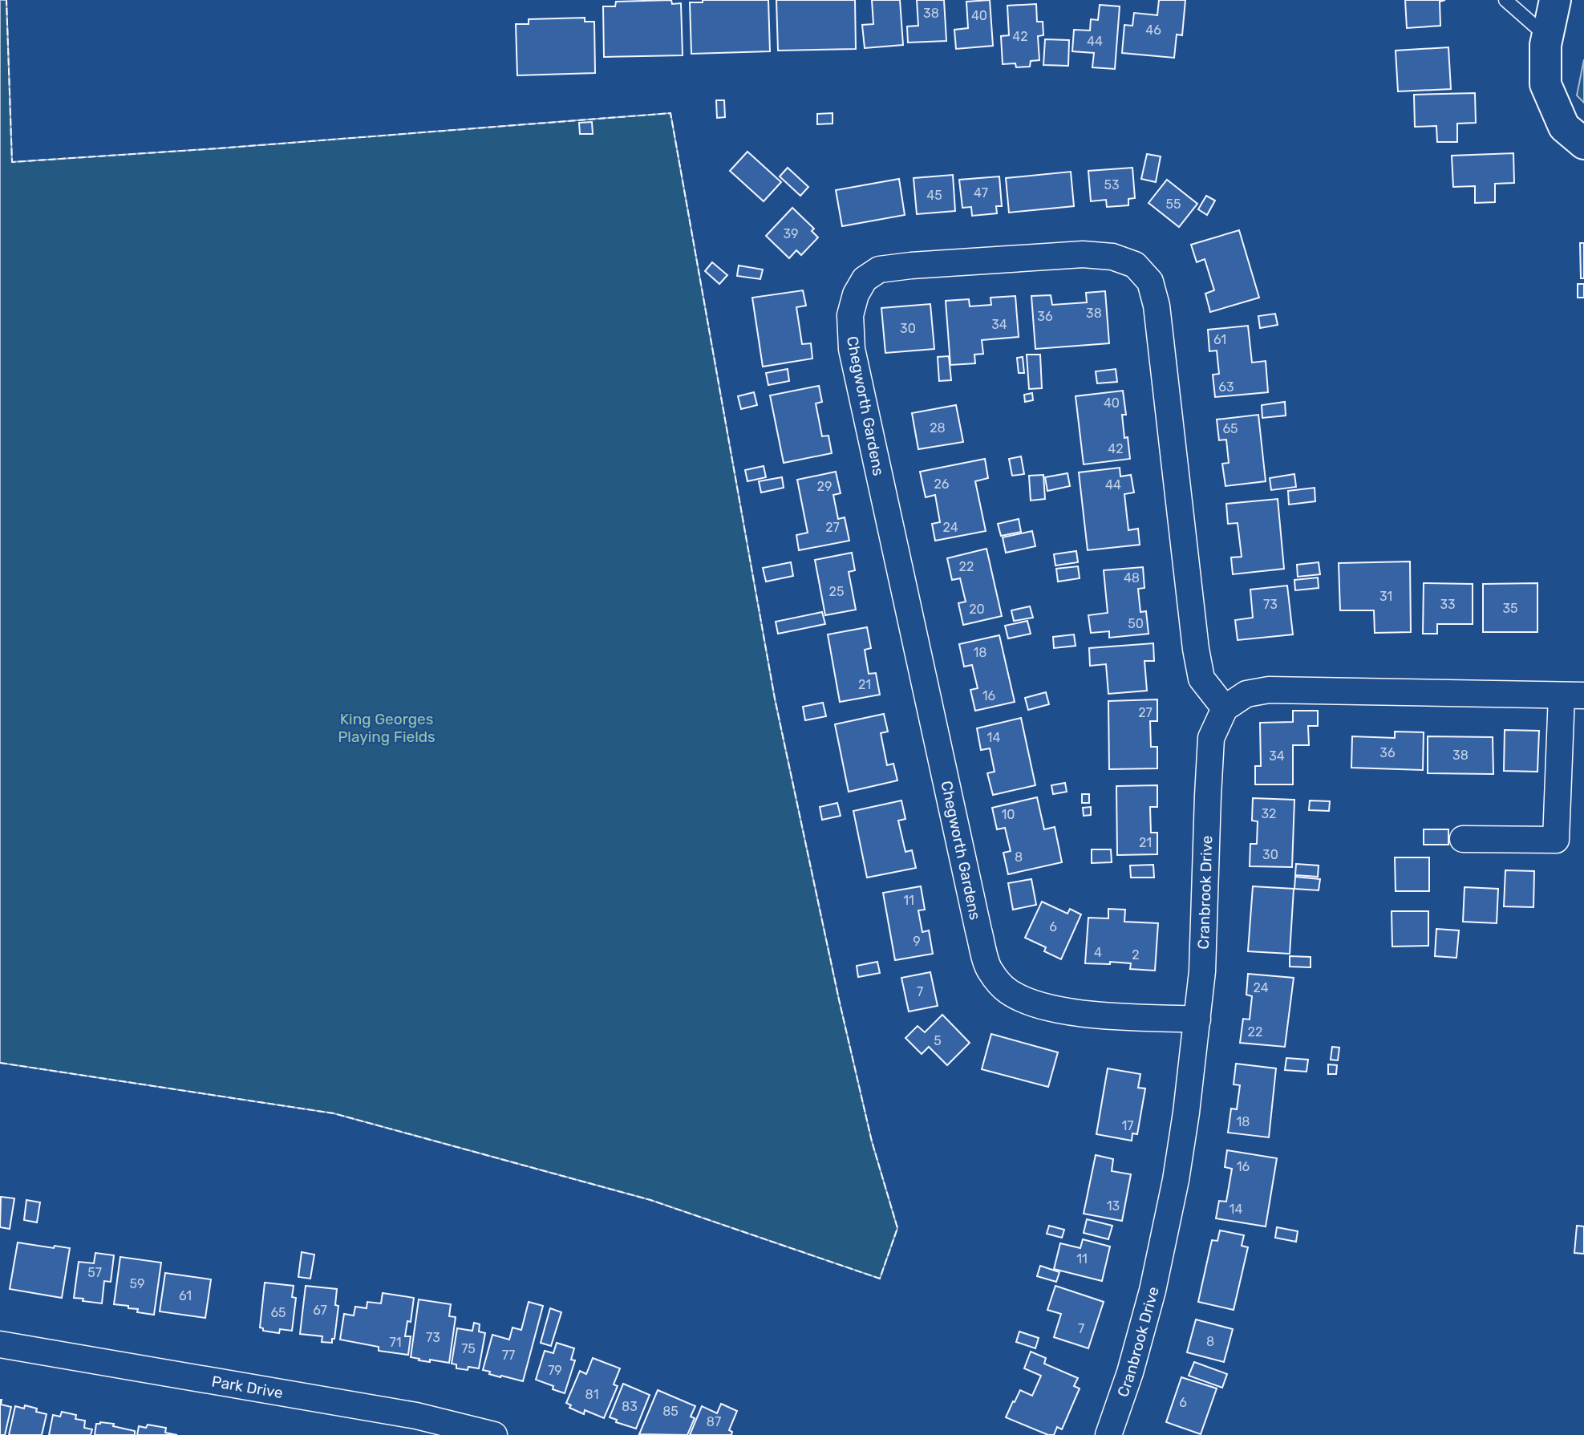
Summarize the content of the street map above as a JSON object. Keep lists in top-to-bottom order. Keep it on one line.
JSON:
{"streets":{"street":["Chegworth Gardens","Cranbrook Drive","Park Drive"]},"crossings":[["Chegworth Gardens","Cranbrook Drive"]],"parks":["King Georges Playing Fields"],"house_numbers":["38","40","46","42","44","53","47","45","55","39","38","36","34","30","61","63","40","28","65","42","26","44","29","27","24","22","48","25","31","73","33","35","20","50","18","21","16","27","14","36","38","34","32","10","21","30","8","11","6","9","4","2","24","7","22","5","18","17","16","13","14","11","57","59","61","67","65","7","73","8","71","75","77","79","81","6","83","85","87"]}
